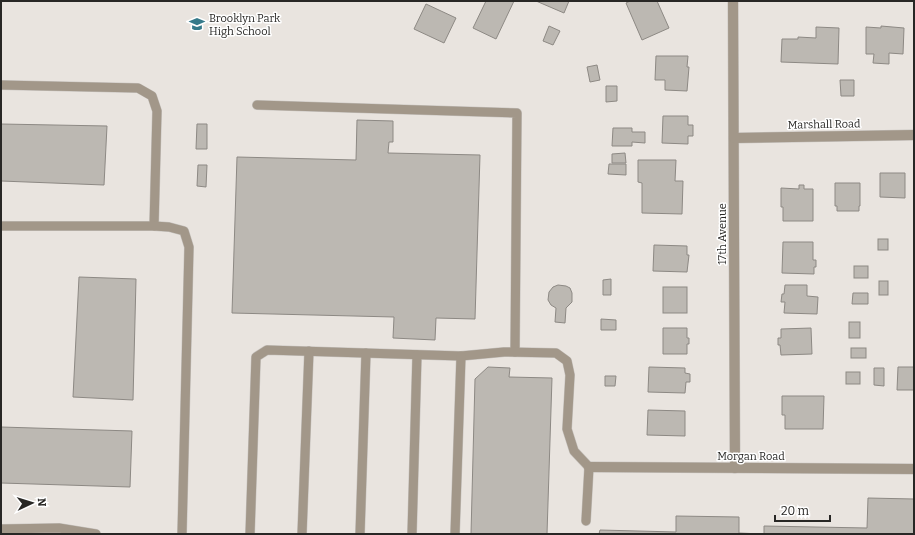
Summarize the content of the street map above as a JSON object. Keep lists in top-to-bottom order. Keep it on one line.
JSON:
{"streets":{"street":["Marshall Road","17th Avenue","Morgan Road"]},"crossings":[["Marshall Road","17th Avenue"],["17th Avenue","Morgan Road"]],"places":{"school or university":["Brooklyn Park High School"]},"scale_bar":"20 m","north":"right"}
